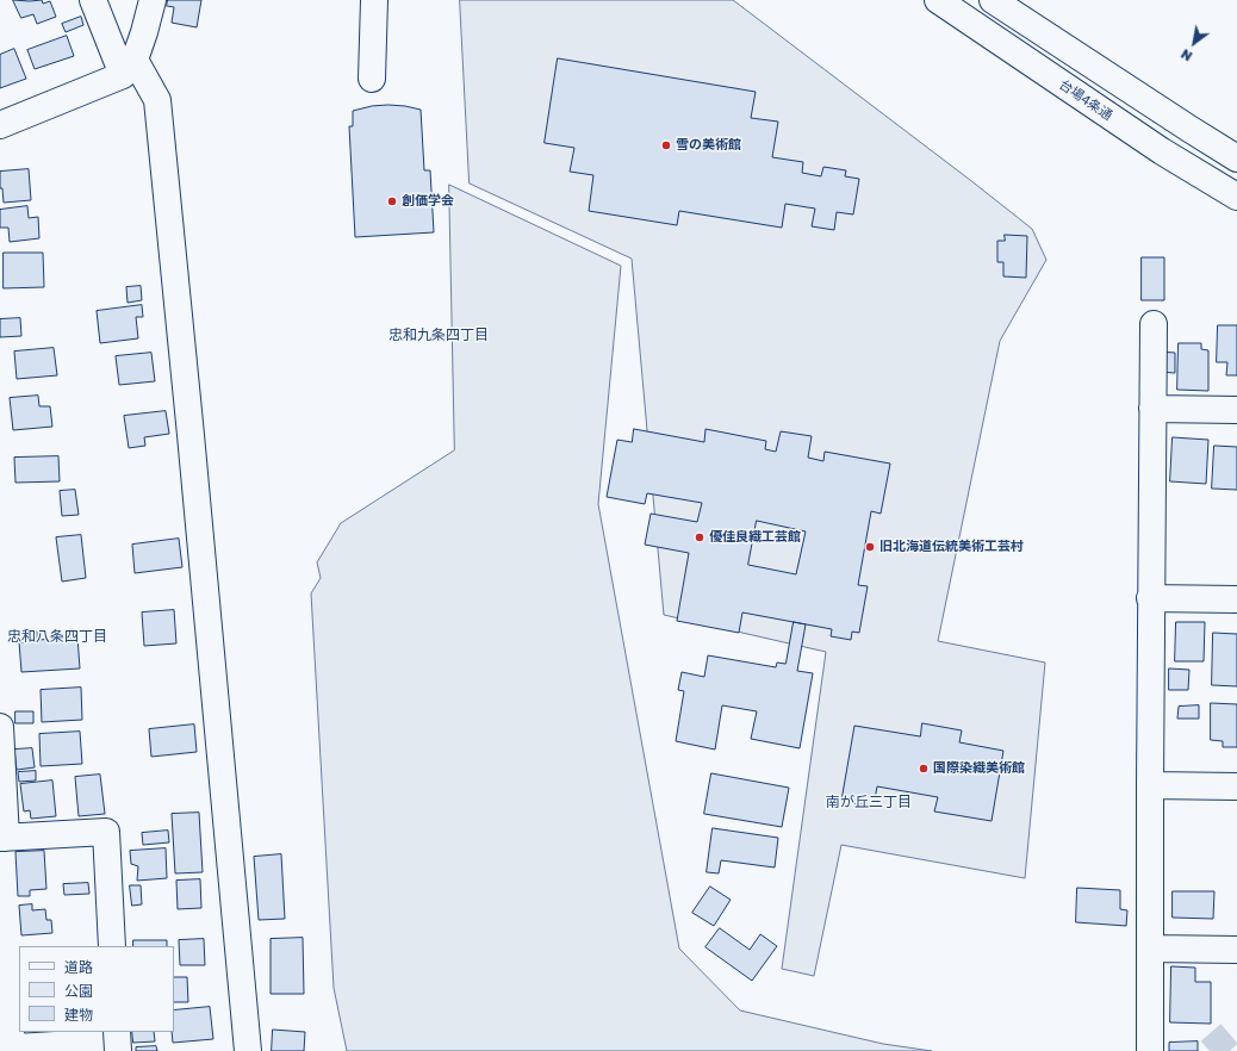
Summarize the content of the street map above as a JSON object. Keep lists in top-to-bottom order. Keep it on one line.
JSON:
{"streets":{"main road":["台場4条通"]},"districts":["忠和九条四丁目","忠和八条四丁目","南が丘三丁目"],"places":["雪の美術館","創価学会","優佳良織工芸館","旧北海道伝統美術工芸村","国際染織美術館"],"legend":["道路","公園","建物"],"north":"bottom left"}
